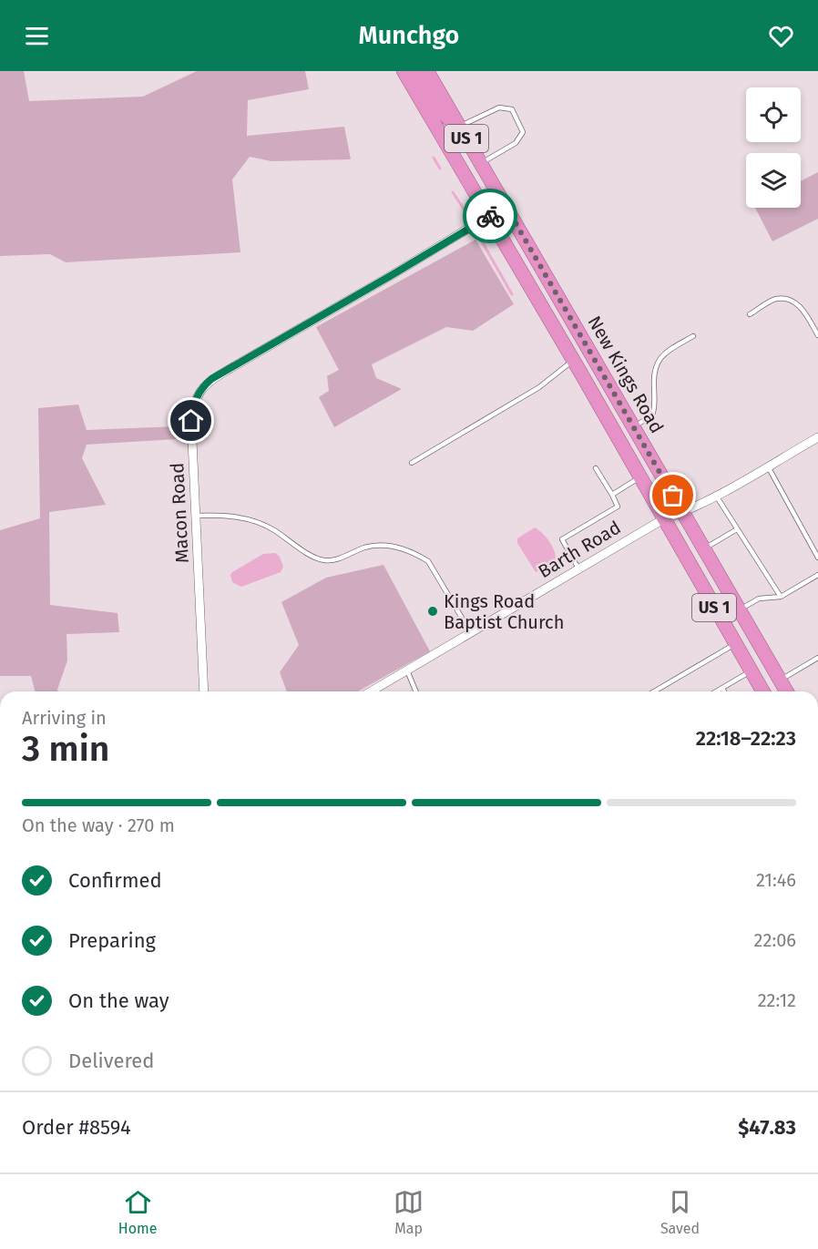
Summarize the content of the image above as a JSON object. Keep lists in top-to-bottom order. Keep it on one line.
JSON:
{"streets":{"highway":["US 1","New Kings Road"],"street":["Macon Road","Barth Road"]},"crossings":[["US 1","Macon Road"],["US 1","Barth Road"],["New Kings Road","Macon Road"],["New Kings Road","Barth Road"]],"places":["Kings Road Baptist Church"],"page":{"header":"Munchgo","heading":["3 min","Arriving in","22:18–22:23"],"panel":["Order #8594","$47.83"],"bar":"On the way · 270 m","list":[["Confirmed","21:46"],["Preparing","22:06"],["On the way","22:12"],"Delivered"],"tabs":["Home","Map","Saved"]}}
